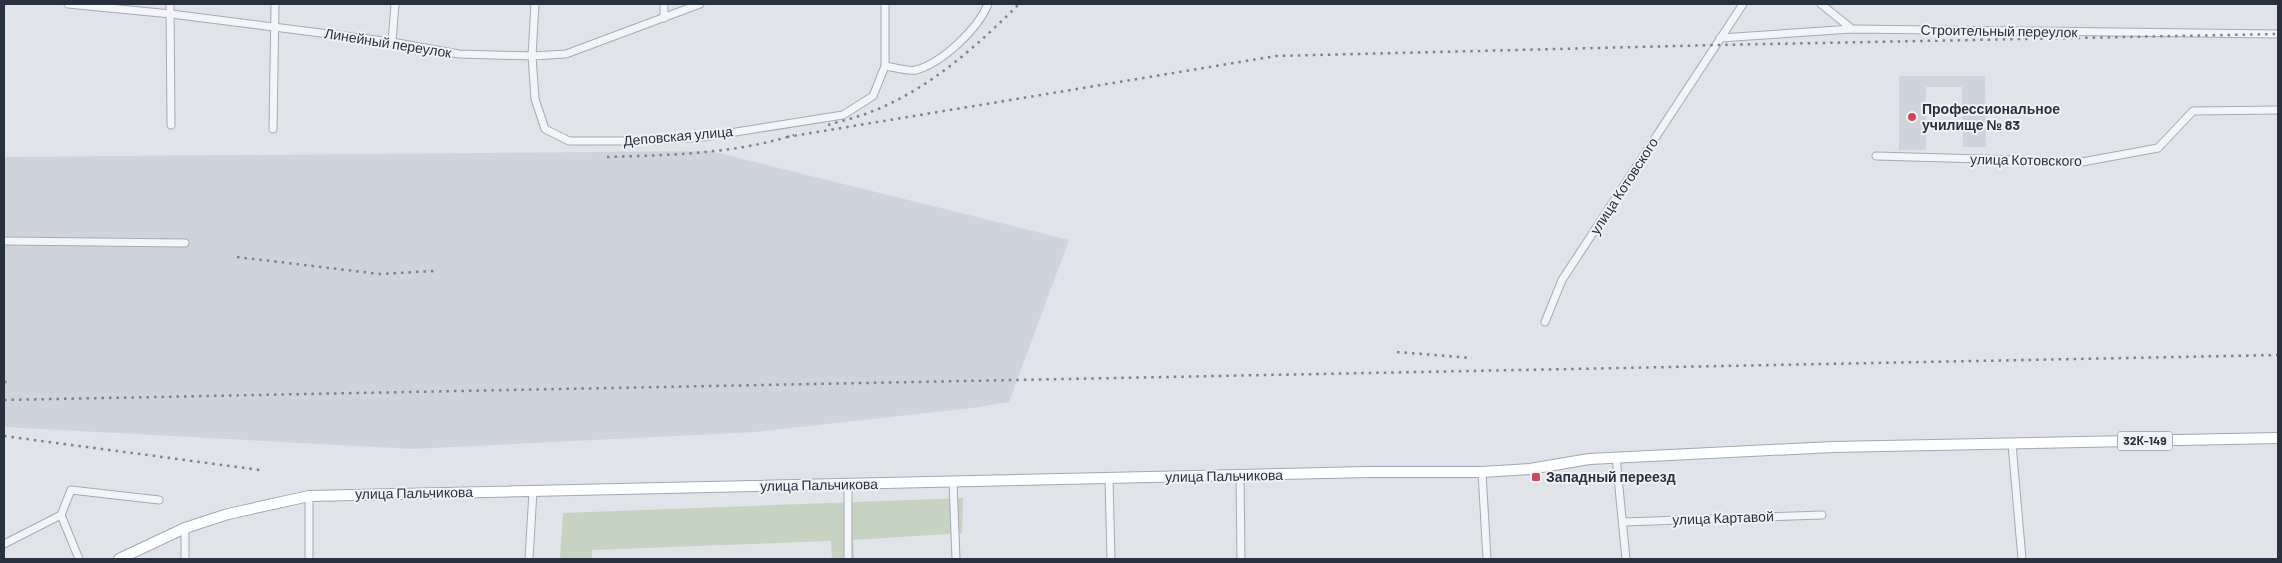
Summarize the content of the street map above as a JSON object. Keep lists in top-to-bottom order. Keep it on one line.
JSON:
{"streets":{"main road":["32К-149","улица Пальчикова"],"street":["Строительный переулок","Линейный переулок","Деповская улица","улица Котовского","улица Картавой"]},"crossings":[["Строительный переулок","улица Котовского"],["Линейный переулок","Деповская улица"],["32К-149","улица Пальчикова"]],"places":{"other":["Профессиональное училище № 83"],"transit":["Западный переезд"]}}
